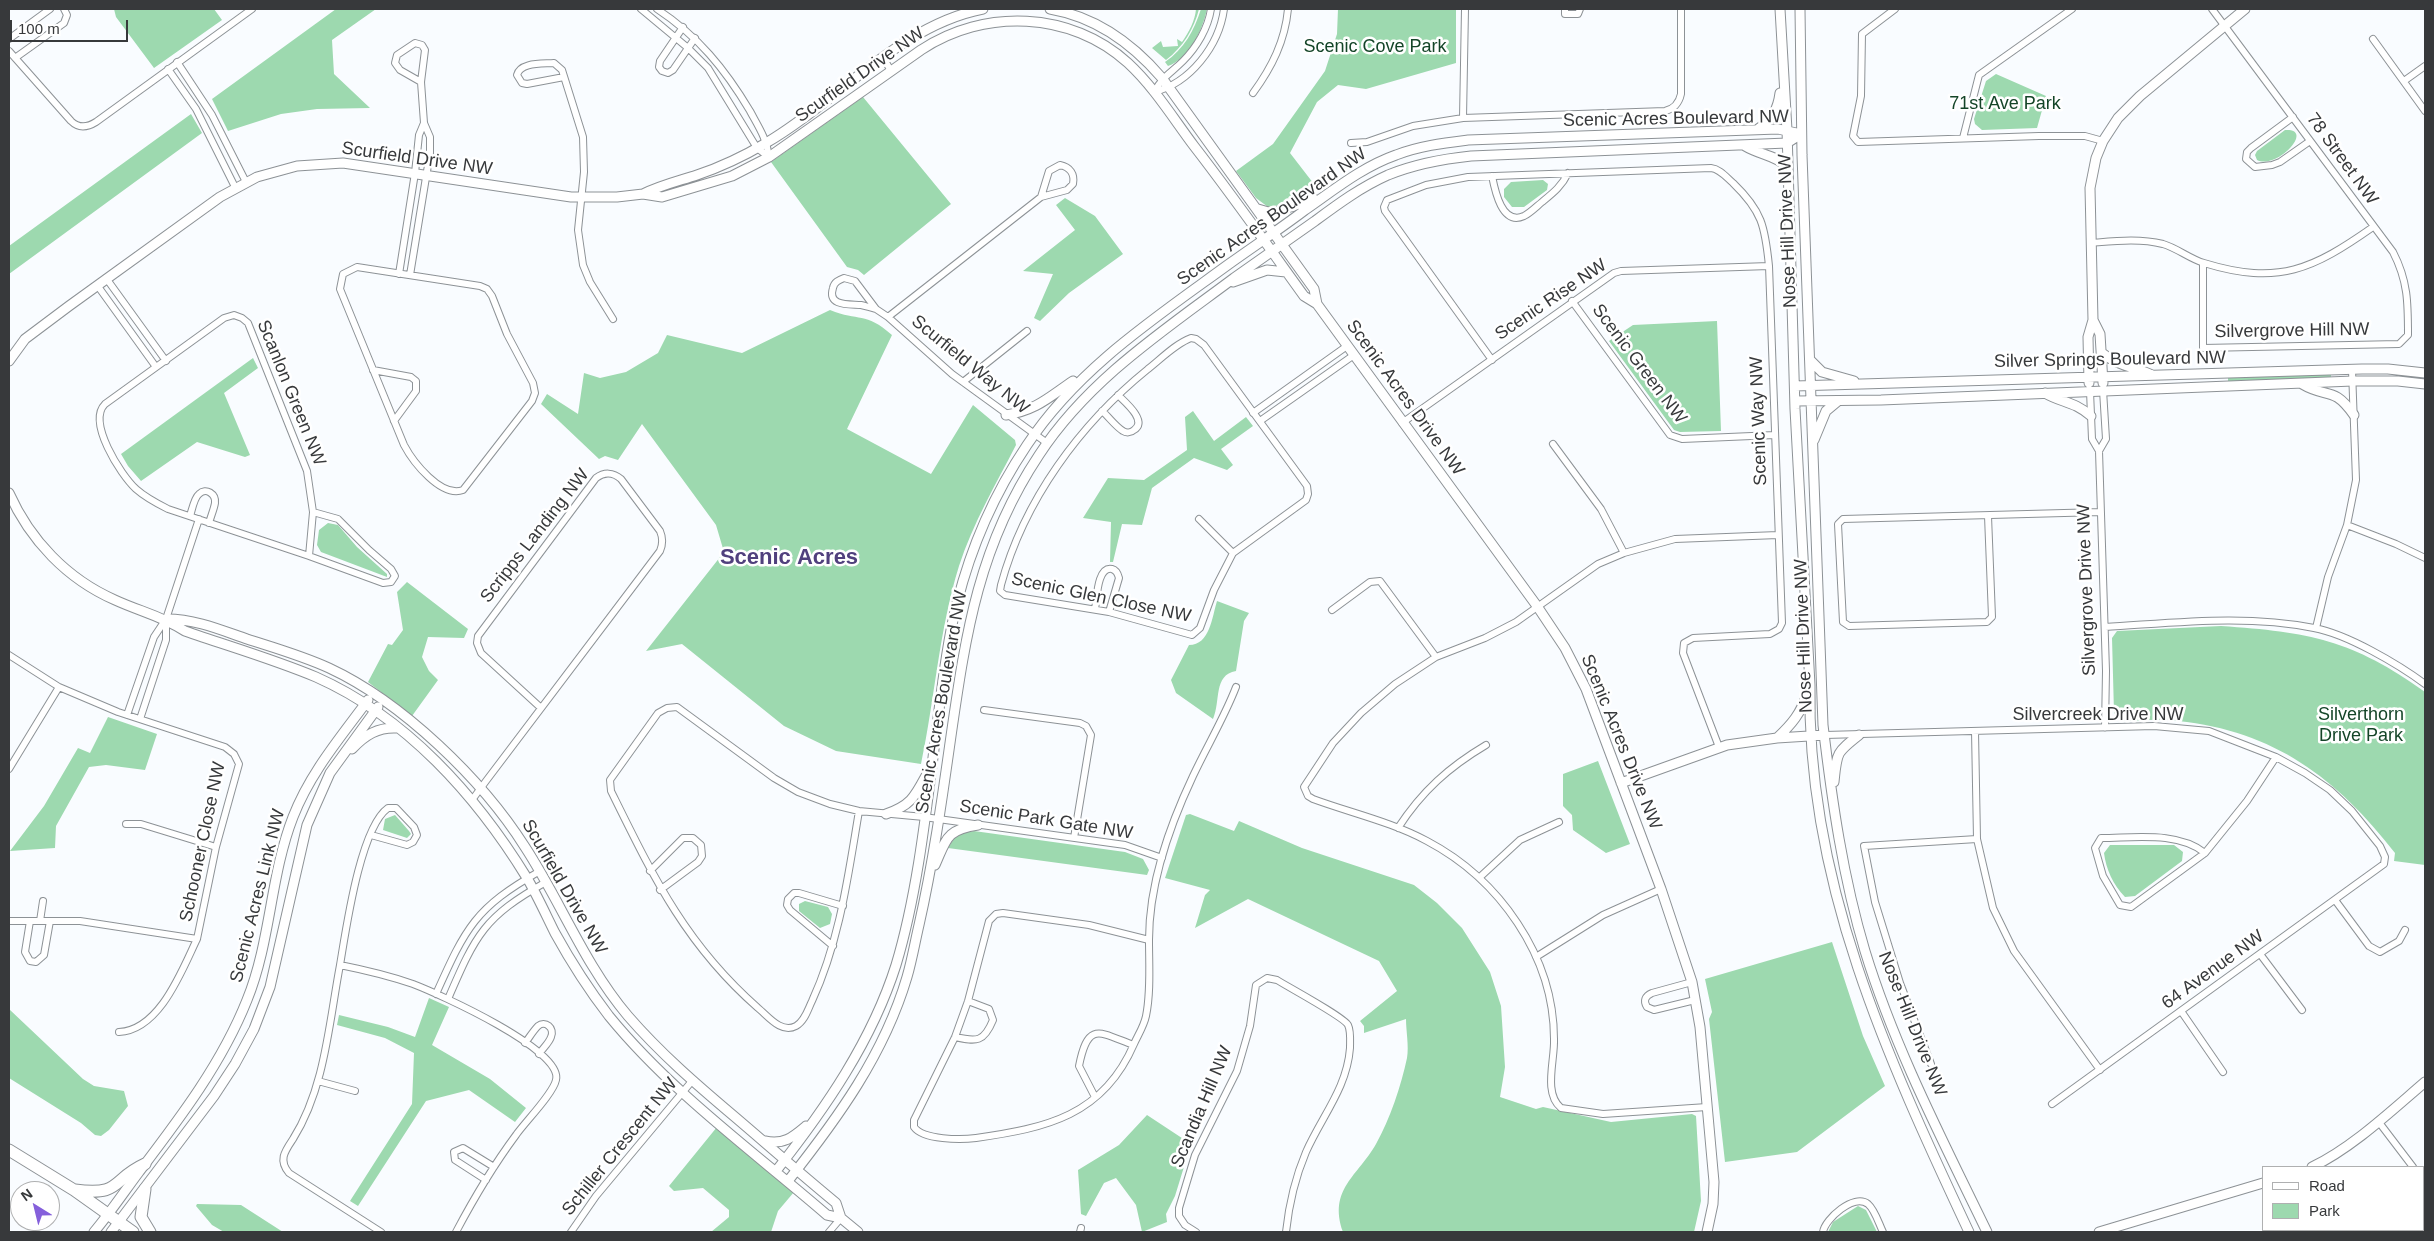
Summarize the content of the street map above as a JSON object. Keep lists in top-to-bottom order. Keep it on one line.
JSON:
{"streets":{"street":["Scurfield Drive NW","Scenic Acres Boulevard NW","78 Street NW","Nose Hill Drive NW","Scenic Rise NW","Silvergrove Hill NW","Silver Springs Boulevard NW","Scenic Green NW","Scurfield Way NW","Scanlon Green NW","Scenic Acres Drive NW","Scenic Way NW","Scripps Landing NW","Silvergrove Drive NW","Scenic Glen Close NW","Silvercreek Drive NW","Scenic Park Gate NW","Schooner Close NW","Scenic Acres Link NW","64 Avenue NW","Scandia Hill NW","Schiller Crescent NW"]},"crossings":[["Scurfield Drive NW","Scenic Acres Boulevard NW"],["Scurfield Drive NW","Scenic Acres Drive NW"],["Scurfield Drive NW","Scripps Landing NW"],["Scurfield Drive NW","Scenic Acres Link NW"],["Scurfield Drive NW","Schiller Crescent NW"],["Scenic Acres Boulevard NW","Nose Hill Drive NW"],["Scenic Acres Boulevard NW","Scurfield Way NW"],["Scenic Acres Boulevard NW","Scenic Acres Drive NW"],["Scenic Acres Boulevard NW","Scenic Park Gate NW"],["78 Street NW","Silvergrove Hill NW"],["78 Street NW","Silvergrove Drive NW"],["Nose Hill Drive NW","Silver Springs Boulevard NW"],["Nose Hill Drive NW","Silvercreek Drive NW"],["Scenic Rise NW","Scenic Green NW"],["Scenic Rise NW","Scenic Acres Drive NW"],["Scenic Rise NW","Scenic Way NW"],["Silver Springs Boulevard NW","Silvergrove Drive NW"],["Scenic Green NW","Scenic Way NW"],["Silvergrove Drive NW","Silvercreek Drive NW"],["Silvercreek Drive NW","64 Avenue NW"]],"districts":["Scenic Acres"],"parks":["Scenic Cove Park","71st Ave Park","Silverthorn Drive Park"],"legend":["Road","Park"],"scale_bar":"100 m","north":"top left"}
